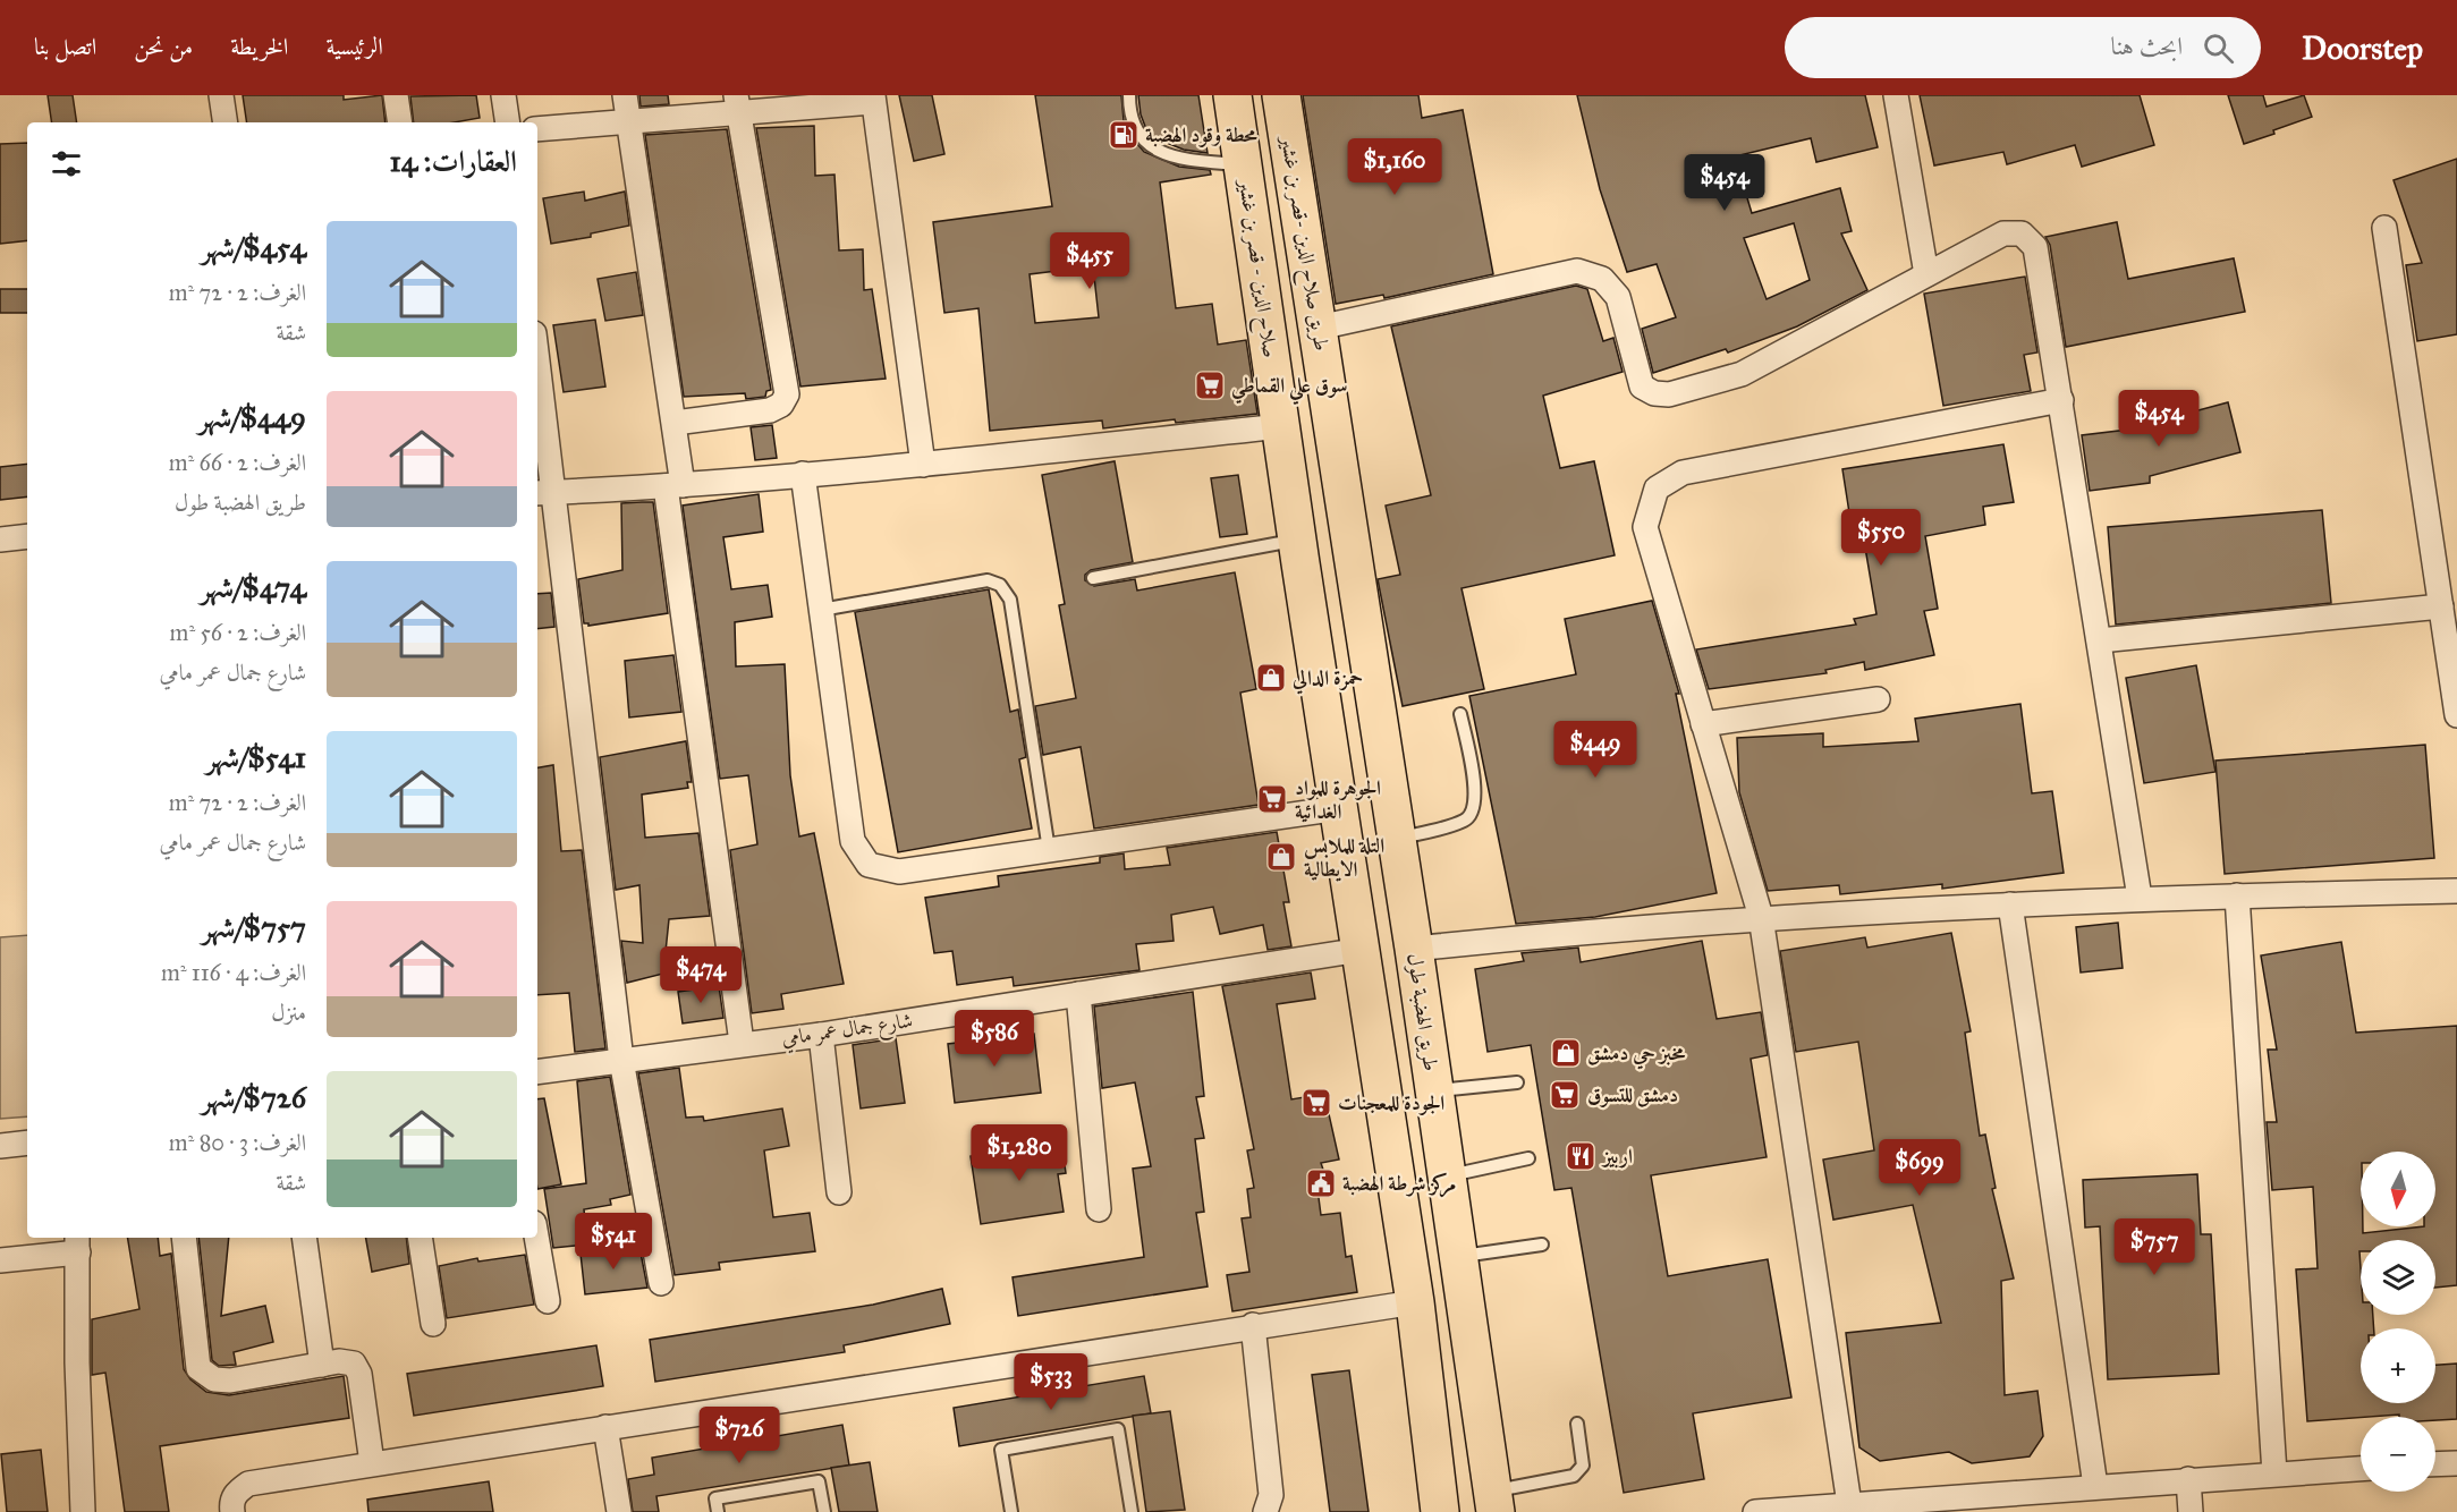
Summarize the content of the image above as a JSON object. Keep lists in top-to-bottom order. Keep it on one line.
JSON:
{"streets":{"highway":["طريق صلاح الدين -قصر بن غشير","صلاح الدين - قصر بن غشير","طريق الهضبة طول"],"street":["شارع جمال عمر مامي"]},"crossings":[["طريق صلاح الدين -قصر بن غشير","طريق الهضبة طول"]],"places":{"fuel station":["محطة وقود الهضبة"],"supermarket":["سوق علي القماطي","الجوهرة للمواد الغدائية","دمشق للتسوق","الجودة للمعجنات"],"shop":["حمزة الدالي","التلة للملابس الايطالية","مخبز حي دمشق"],"restaurant":["اربيز"],"public building":["مركز شرطة الهضبة"]},"north":"bottom","page":{"header":"Doorstep","search":"ابحث هنا","nav":["الرئيسية","الخريطة","من نحن","اتصل بنا"],"heading":"العقارات: 14","price":["$1,160","$454","$455","$454","$550","$449","$474","$586","$1,280","$699","$541","$757","$533","$726"],"list":[{"name":"$454/شهر","note":"الغرف: 2 · 72 m² · شقة"},{"name":"$449/شهر","note":"الغرف: 2 · 66 m² · طريق الهضبة طول"},{"name":"$474/شهر","note":"الغرف: 2 · 56 m² · شارع جمال عمر مامي"},{"name":"$541/شهر","note":"الغرف: 2 · 72 m² · شارع جمال عمر مامي"},{"name":"$757/شهر","note":"الغرف: 4 · 116 m² · منزل"},{"name":"$726/شهر","note":"الغرف: 3 · 80 m² · شقة"}],"map_buttons":["+","−"]}}
